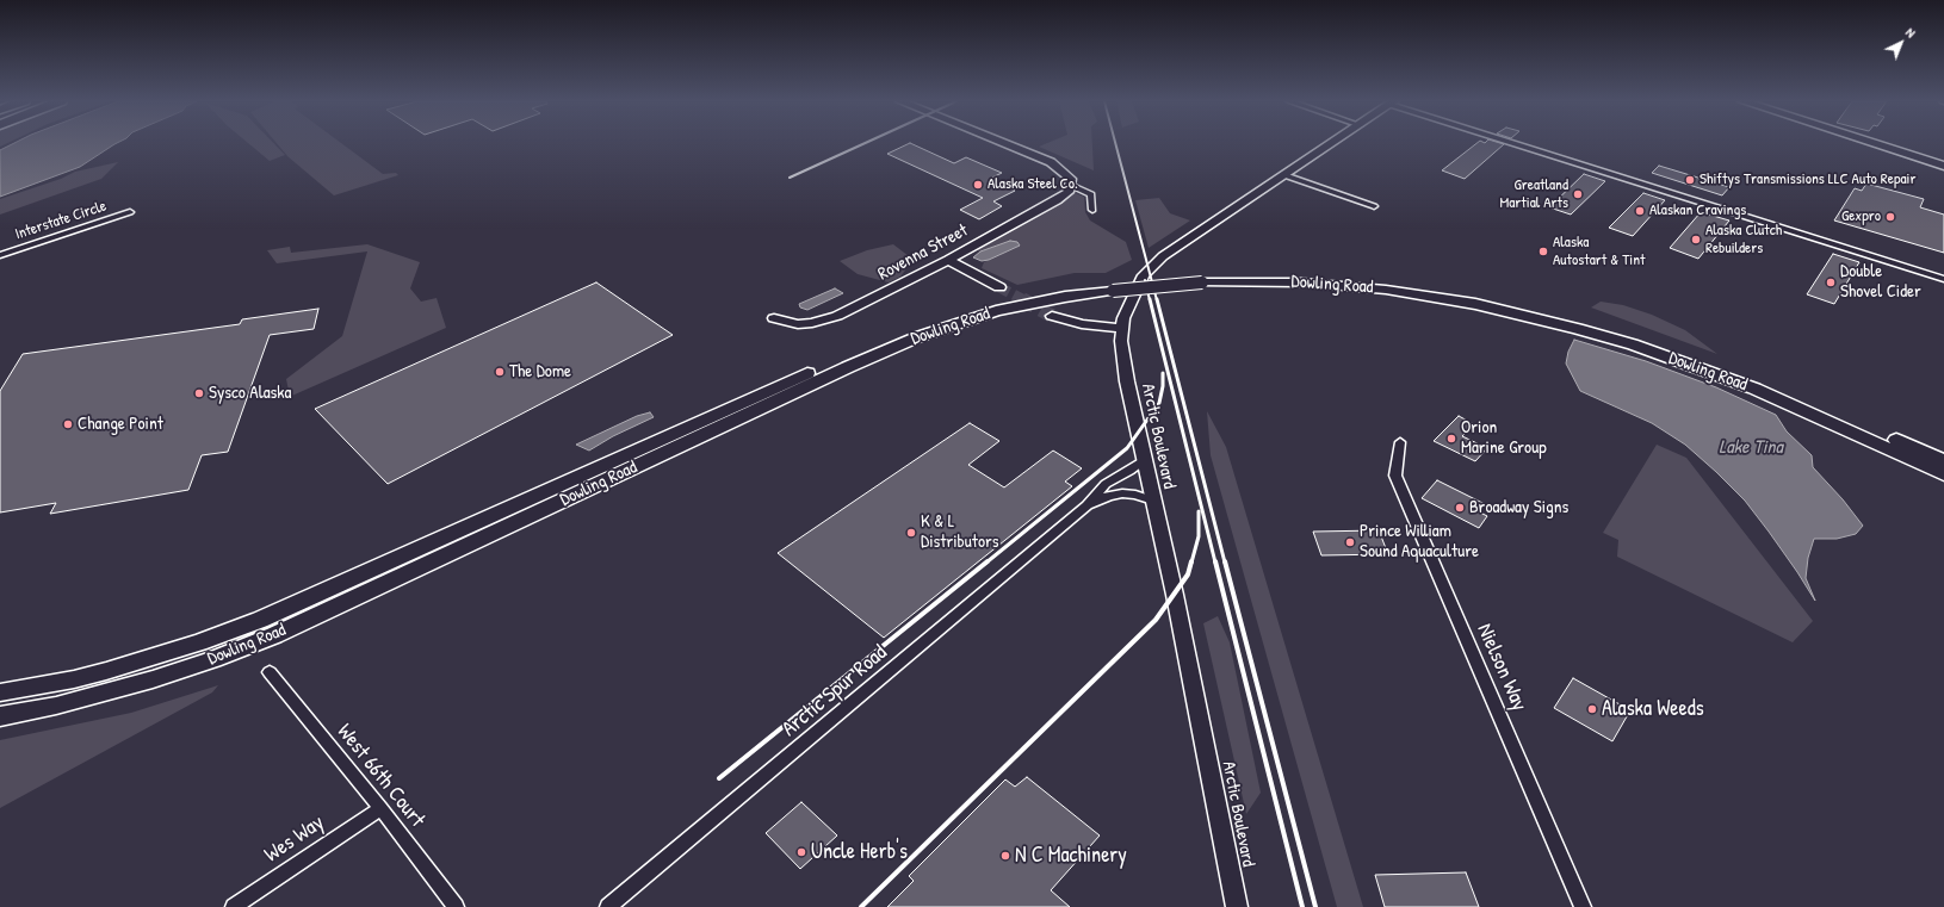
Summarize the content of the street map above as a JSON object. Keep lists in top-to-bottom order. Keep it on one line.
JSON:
{"streets":{"main road":["Rovenna Street","Dowling Road","Arctic Boulevard"],"street":["Interstate Circle","Nielson Way","Arctic Spur Road","West 66th Court","Wes Way"]},"crossings":[["Arctic Boulevard","Arctic Spur Road"],["West 66th Court","Wes Way"]],"water":["Lake Tina"],"places":["Shiftys Transmissions LLC Auto Repair","Alaska Steel Co.","Greatland Martial Arts","Alaskan Cravings","Gexpro","Alaska Clutch Rebuilders","Alaska Autostart & Tint","Double Shovel Cider","The Dome","Sysco Alaska","Change Point","Orion Marine Group","Broadway Signs","K & L Distributors","Prince William Sound Aquaculture","Alaska Weeds","Uncle Herb's","N C Machinery"],"north":"top right"}
